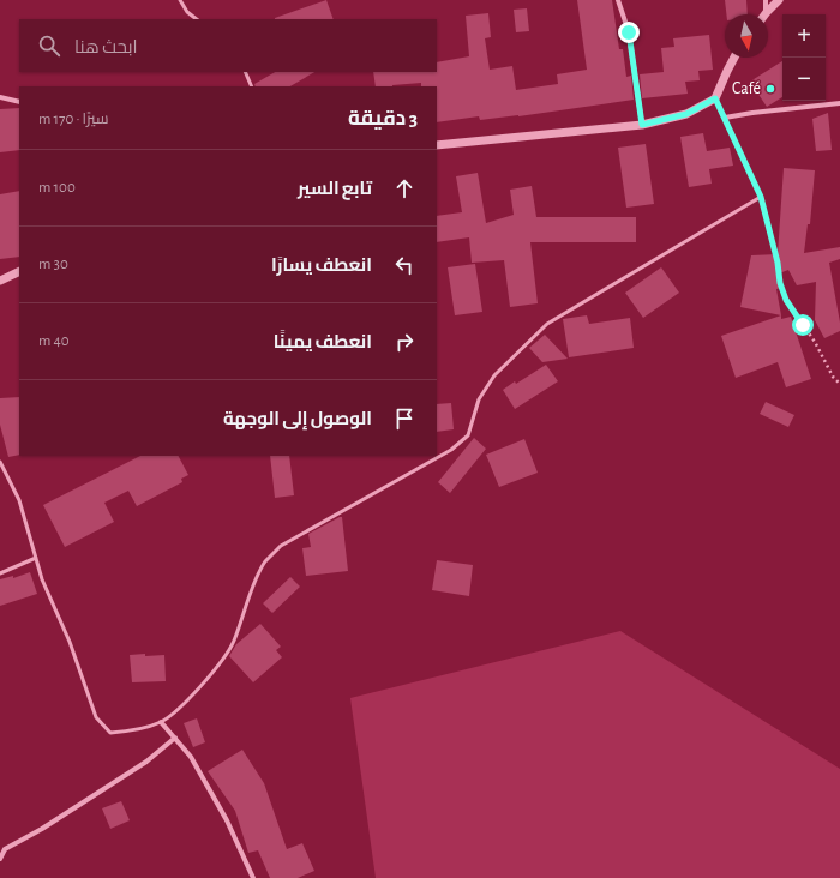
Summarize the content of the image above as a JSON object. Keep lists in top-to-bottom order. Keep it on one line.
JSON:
{"places":["Café"],"north":"bottom","page":{"map_buttons":["+","−"],"search":"ابحث هنا","heading":["3 دقيقة","سيرًا · 170 m"],"list":[["تابع السير","100 m"],["انعطف يسارًا","30 m"],["انعطف يمينًا","40 m"],"الوصول إلى الوجهة"]}}
